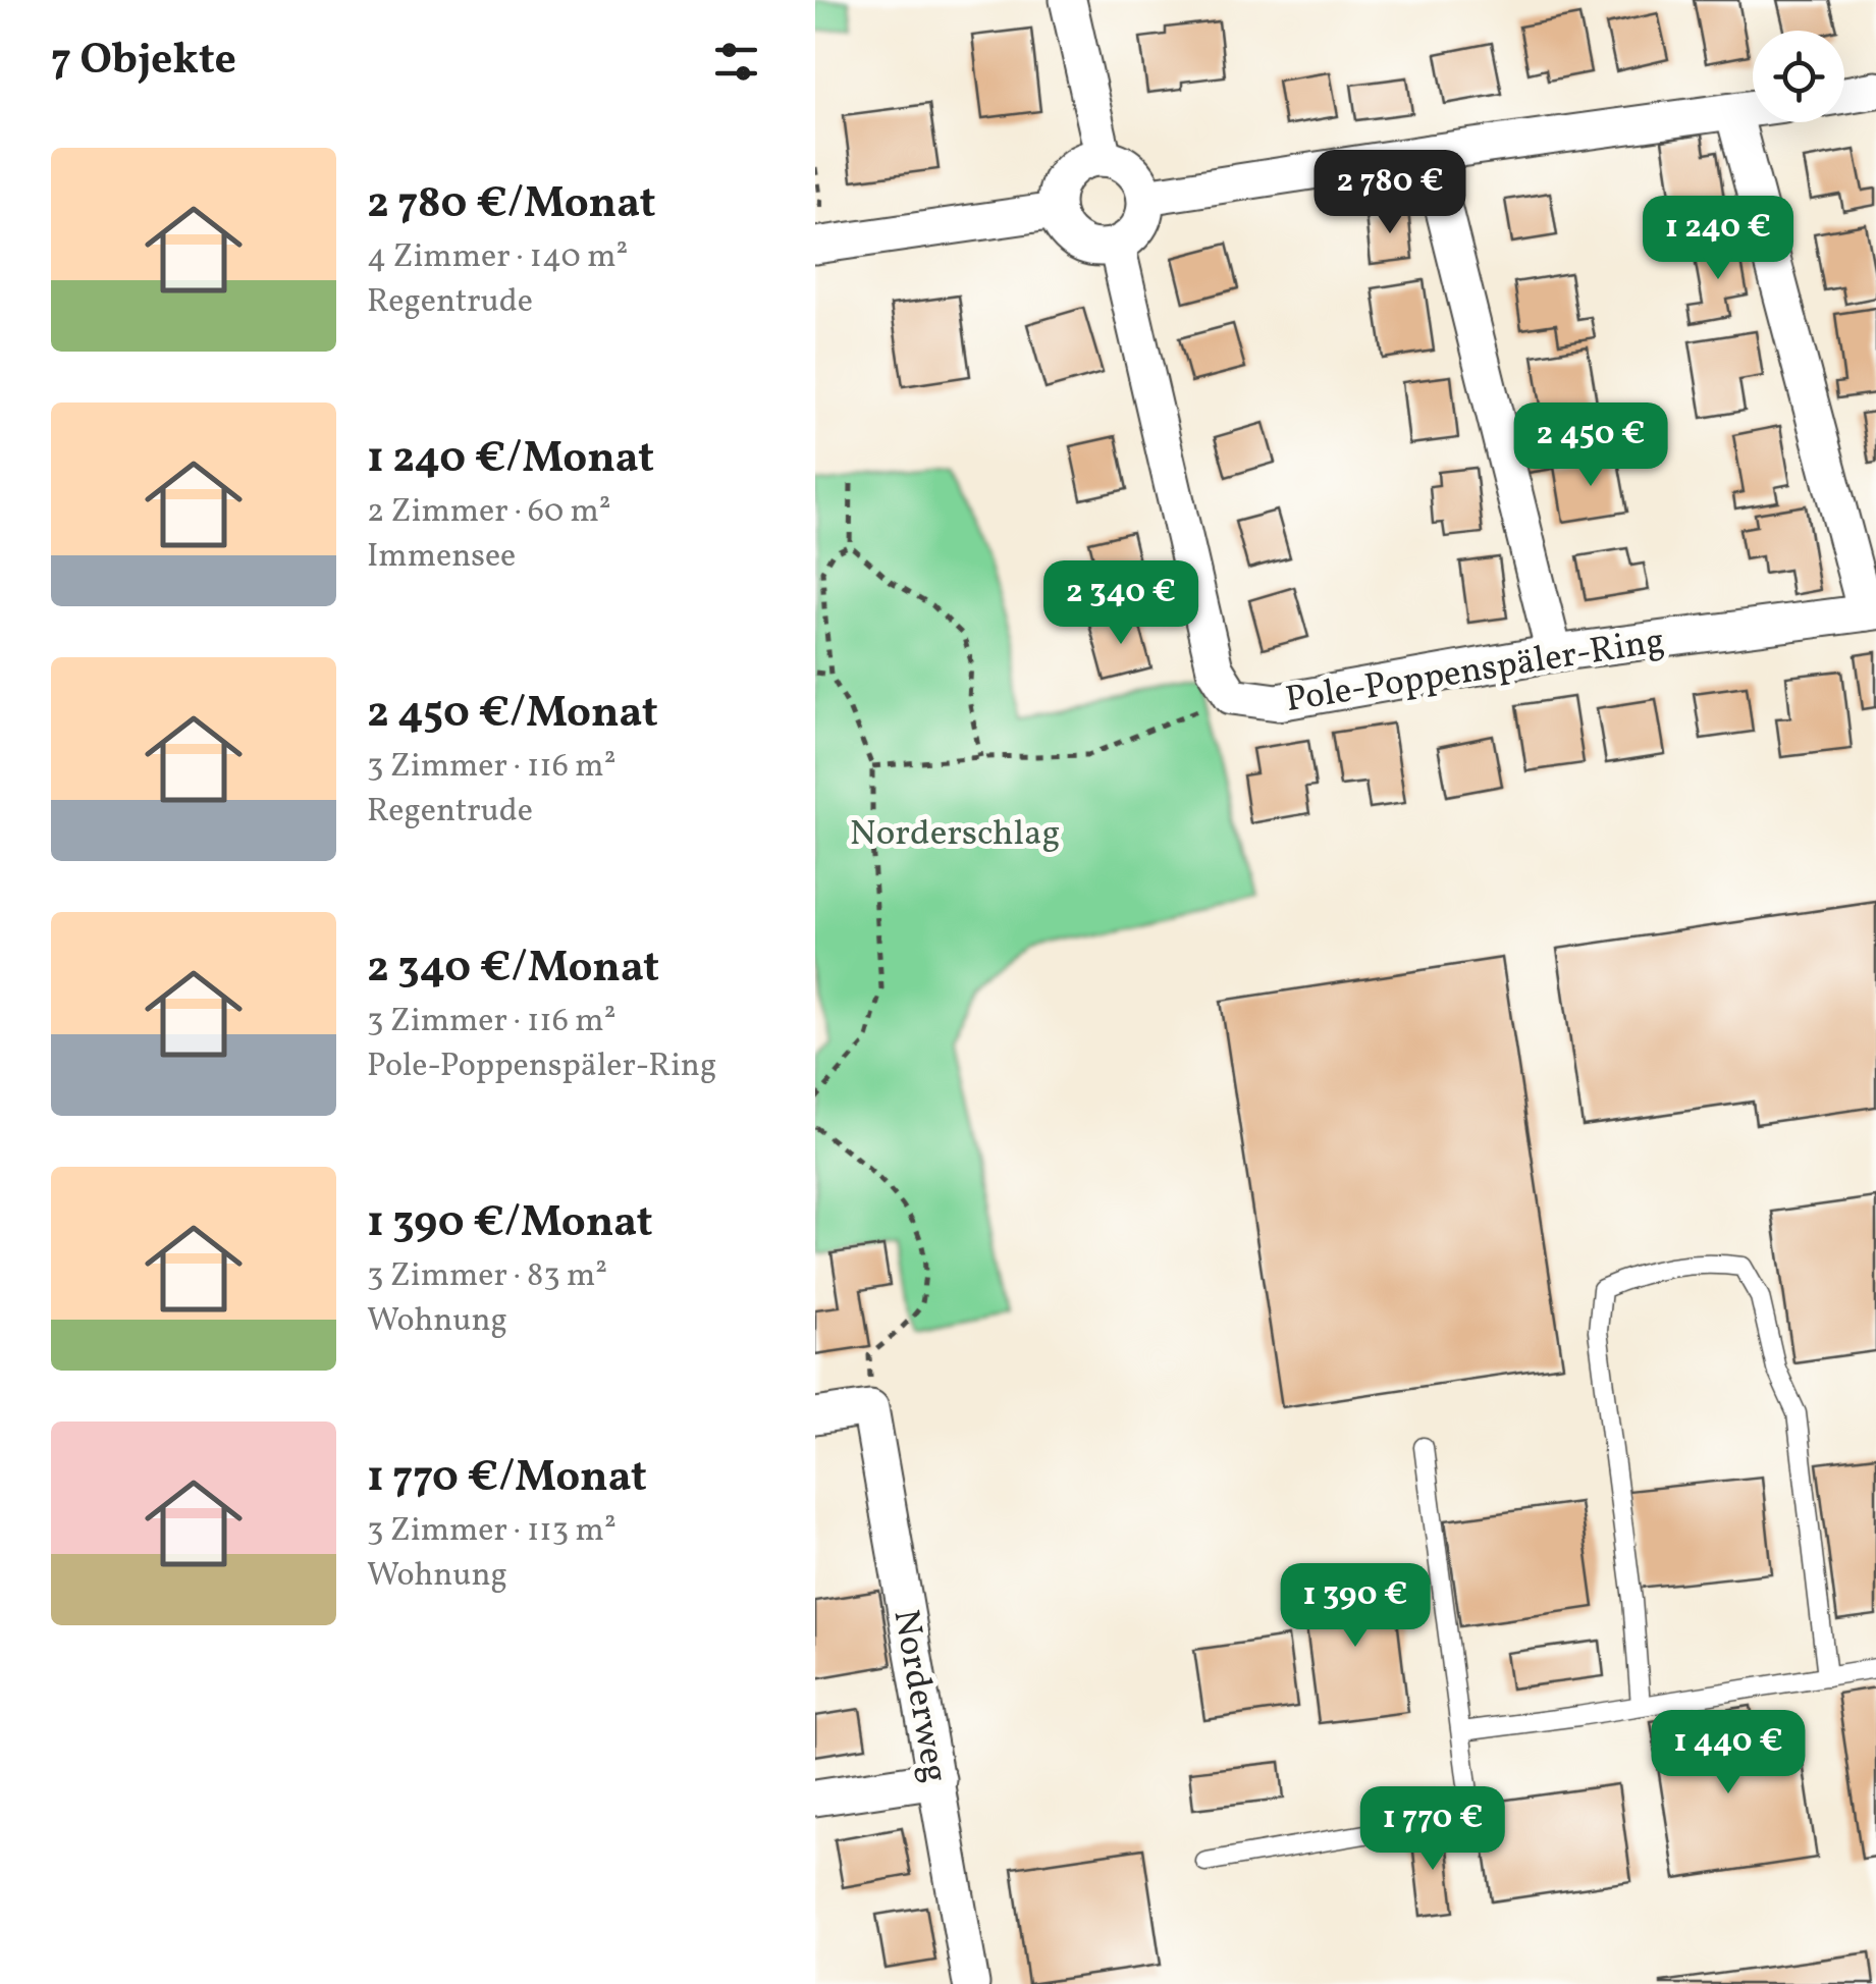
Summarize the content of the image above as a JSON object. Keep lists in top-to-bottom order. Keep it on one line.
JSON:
{"streets":{"street":["Pole-Poppenspäler-Ring","Norderweg"]},"parks":["Norderschlag"],"page":{"heading":"7 Objekte","list":[{"name":"2 780 €/Monat","note":"4 Zimmer · 140 m² · Regentrude"},{"name":"1 240 €/Monat","note":"2 Zimmer · 60 m² · Immensee"},{"name":"2 450 €/Monat","note":"3 Zimmer · 116 m² · Regentrude"},{"name":"2 340 €/Monat","note":"3 Zimmer · 116 m² · Pole-Poppenspäler-Ring"},{"name":"1 390 €/Monat","note":"3 Zimmer · 83 m² · Wohnung"},{"name":"1 770 €/Monat","note":"3 Zimmer · 113 m² · Wohnung"}],"price":["2 780 €","1 240 €","2 450 €","2 340 €","1 390 €","1 440 €","1 770 €"]}}
